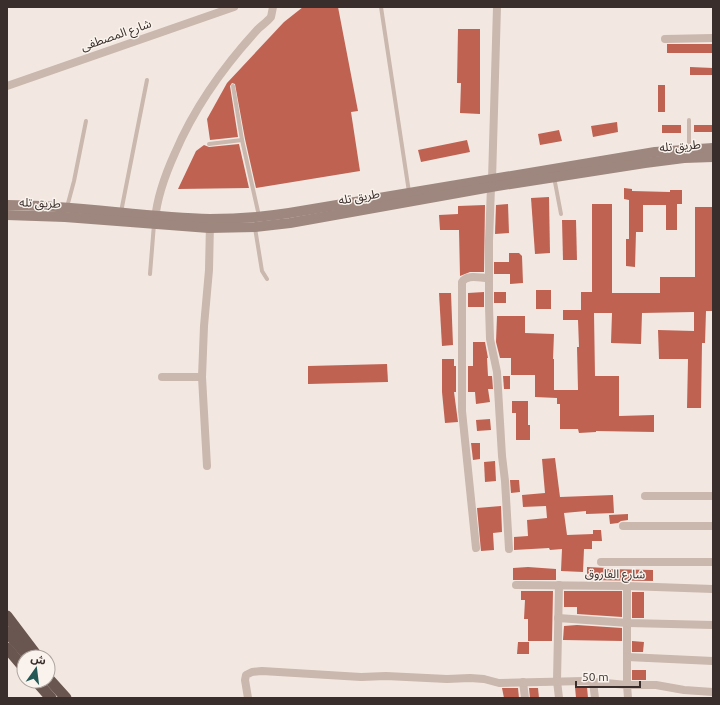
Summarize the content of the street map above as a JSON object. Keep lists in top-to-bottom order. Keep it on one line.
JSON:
{"streets":{"main road":["طريق تله"],"street":["شارع المصطفى","شارع الفاروق"]},"scale_bar":"50 m","north":"top"}
